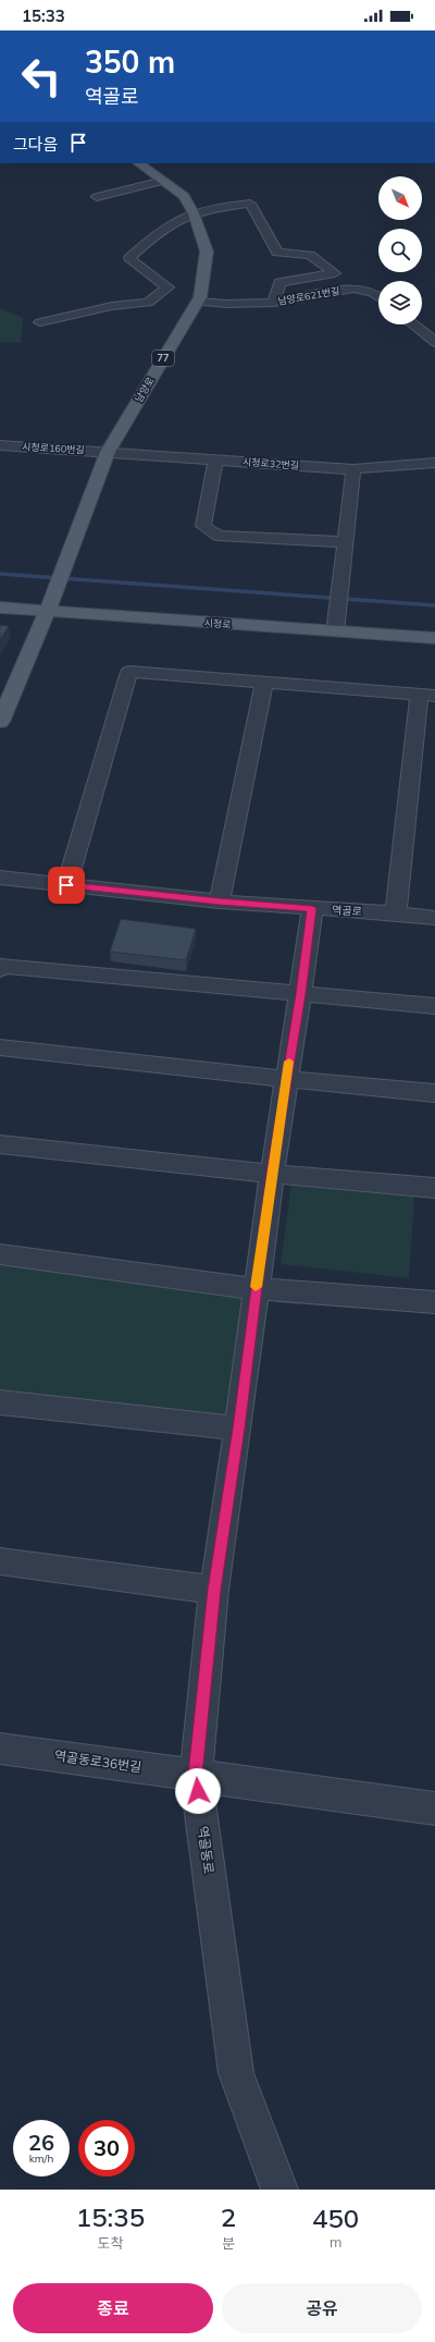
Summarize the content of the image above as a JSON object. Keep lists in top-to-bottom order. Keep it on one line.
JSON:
{"streets":{"main road":["77","남양로","시청로"],"street":["남양로621번길","시청로160번길","시청로32번길","역골로","역골동로36번길","역골동로"]},"crossings":[["남양로","시청로160번길"],["남양로","시청로32번길"],["남양로","시청로"],["시청로160번길","시청로32번길"],["역골로","역골동로"],["역골동로36번길","역골동로"]],"north":"bottom right","page":{"status":"15:33","turn":["350 m","역골로"],"then":"그다음","speed":"26 km/h","limit":"30","eta":["15:35","도착","2","분","450","m"],"buttons":["종료","공유"]}}
